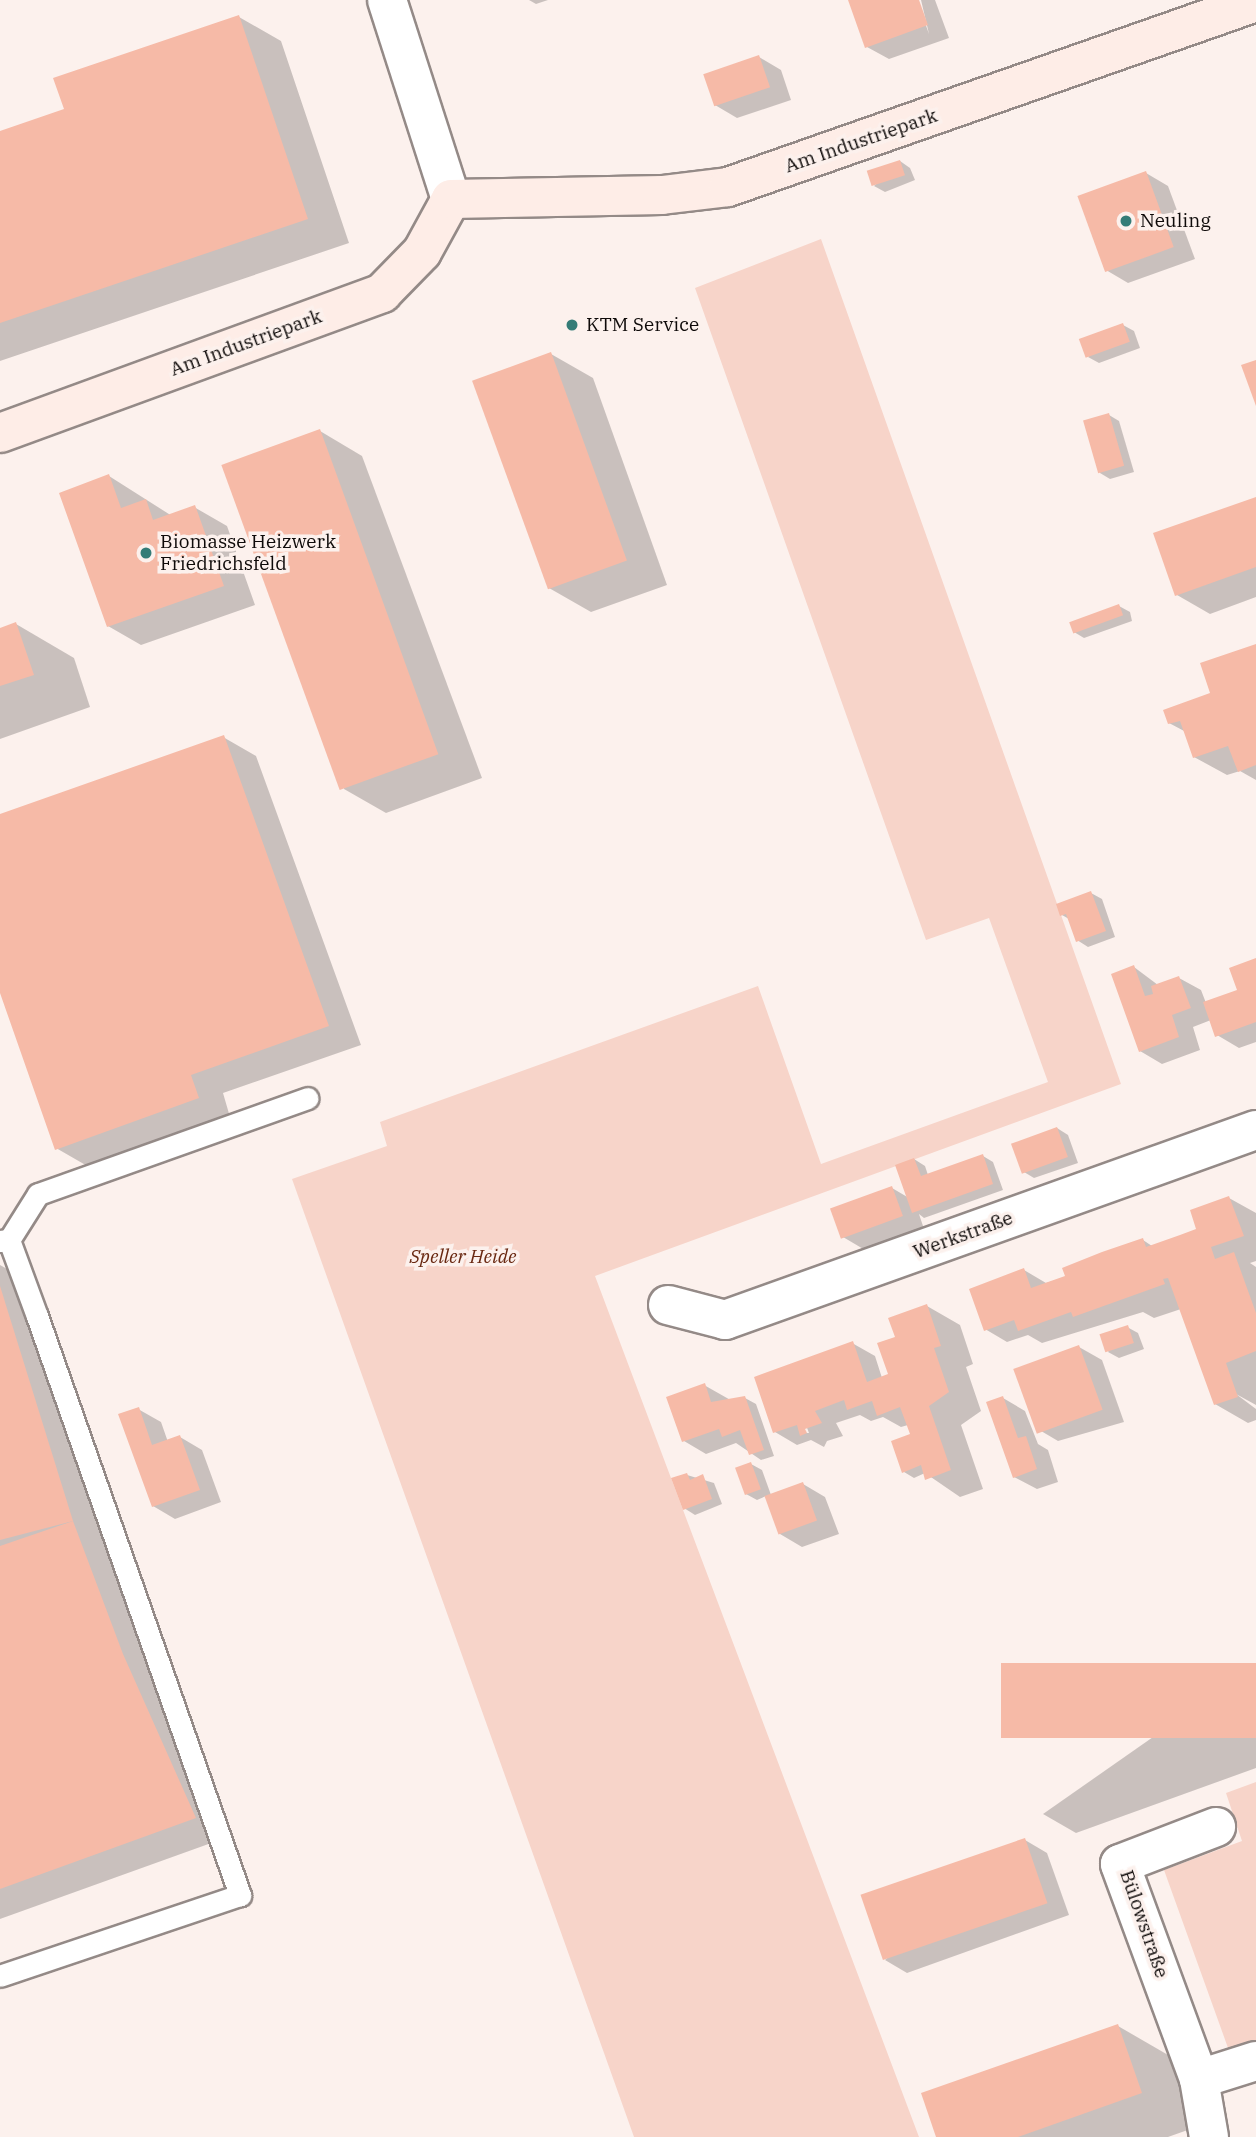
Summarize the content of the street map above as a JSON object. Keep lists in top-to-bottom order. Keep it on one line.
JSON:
{"streets":{"street":["Am Industriepark","Werkstraße","Bülowstraße"]},"parks":["Speller Heide"],"places":["Neuling","KTM Service","Biomasse Heizwerk Friedrichsfeld"]}
